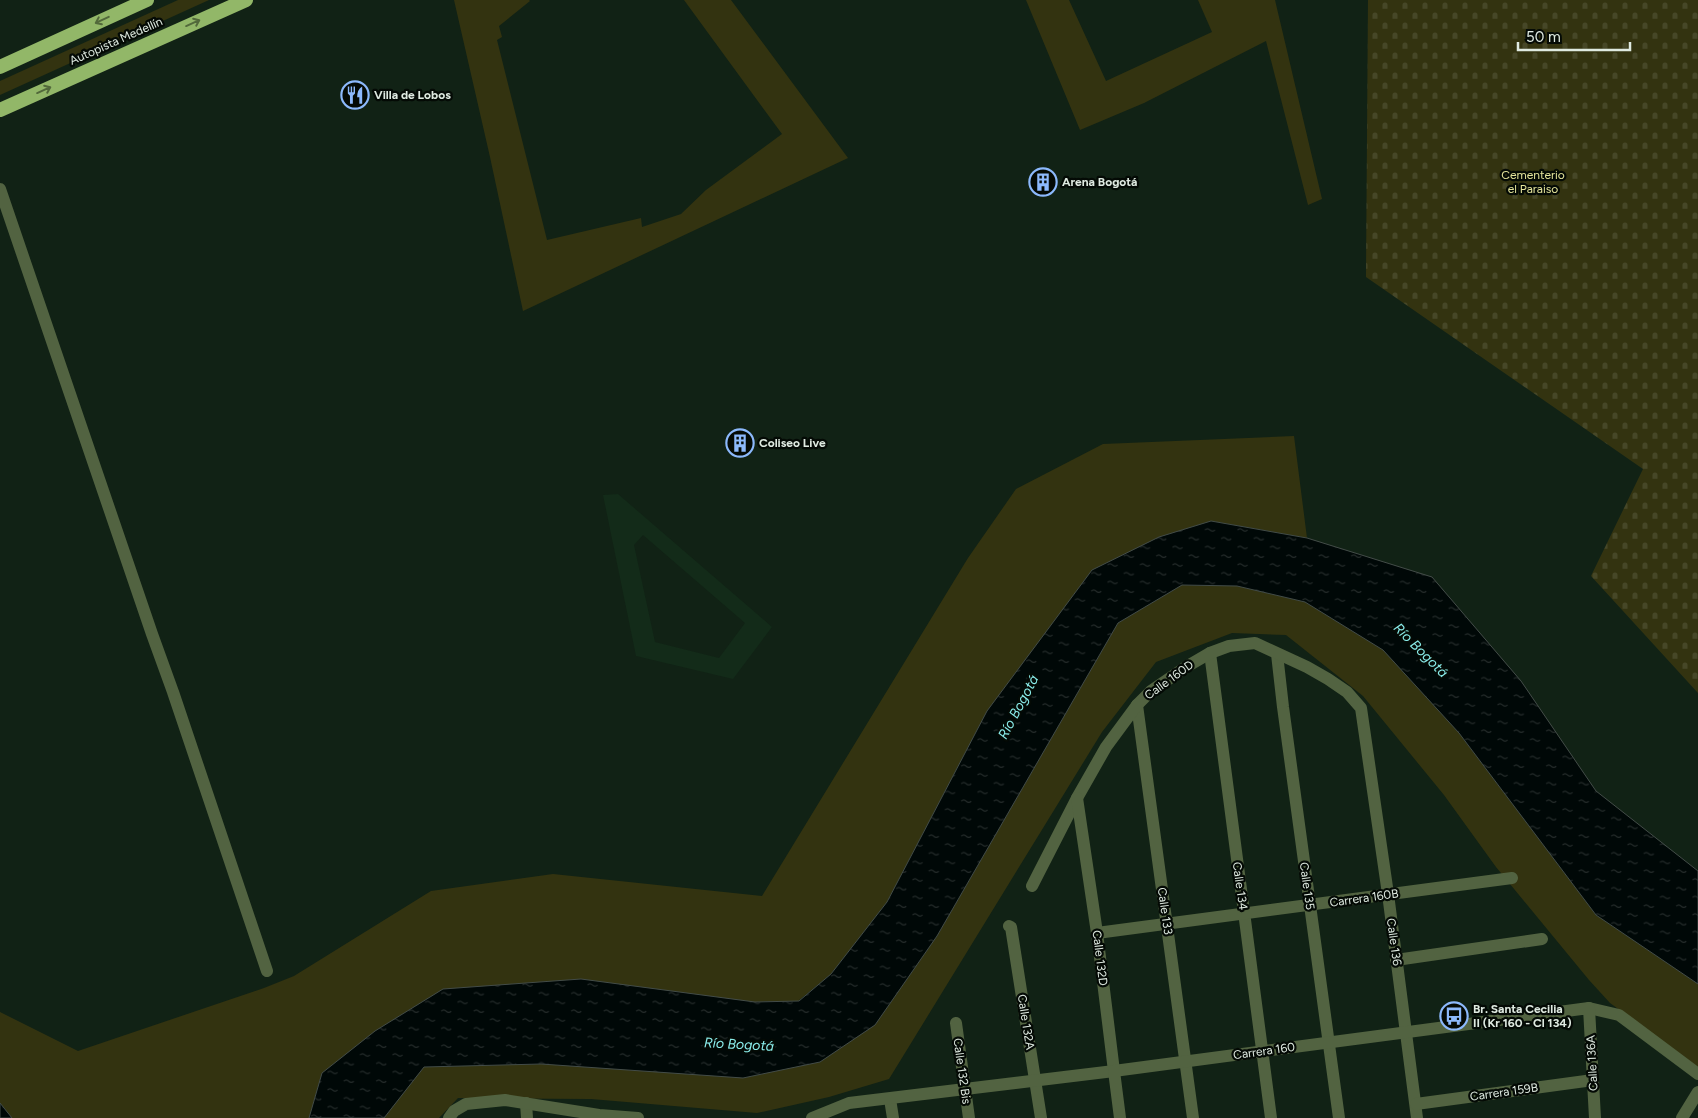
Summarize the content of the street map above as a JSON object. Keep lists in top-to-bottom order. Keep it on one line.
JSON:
{"streets":{"highway":["Autopista Medellín"],"street":["Calle 160D","Calle 134","Calle 135","Carrera 160B","Calle 133","Calle 136","Calle 132D","Calle 132A","Carrera 160","Calle 136A","Calle 132 Bis","Carrera 159B"]},"crossings":[["Calle 160D","Calle 134"],["Calle 160D","Calle 135"],["Calle 160D","Calle 133"],["Calle 160D","Calle 136"],["Calle 160D","Calle 132D"],["Calle 134","Carrera 160B"],["Calle 134","Carrera 160"],["Calle 135","Carrera 160B"],["Calle 135","Carrera 160"],["Carrera 160B","Calle 133"],["Carrera 160B","Calle 136"],["Carrera 160B","Calle 132D"],["Calle 133","Carrera 160"],["Calle 136","Carrera 160"],["Calle 136","Carrera 159B"],["Calle 132D","Carrera 160"],["Calle 132A","Carrera 160"],["Carrera 160","Calle 136A"],["Carrera 160","Calle 132 Bis"],["Calle 136A","Carrera 159B"]],"water":["Río Bogotá"],"parks":["Cementerio el Paraiso"],"places":{"restaurant":["Villa de Lobos"],"building":["Arena Bogotá","Coliseo Live"],"bus stop":["Br. Santa Cecilia II (Kr 160 - Cl 134)"]},"scale_bar":"50 m"}
